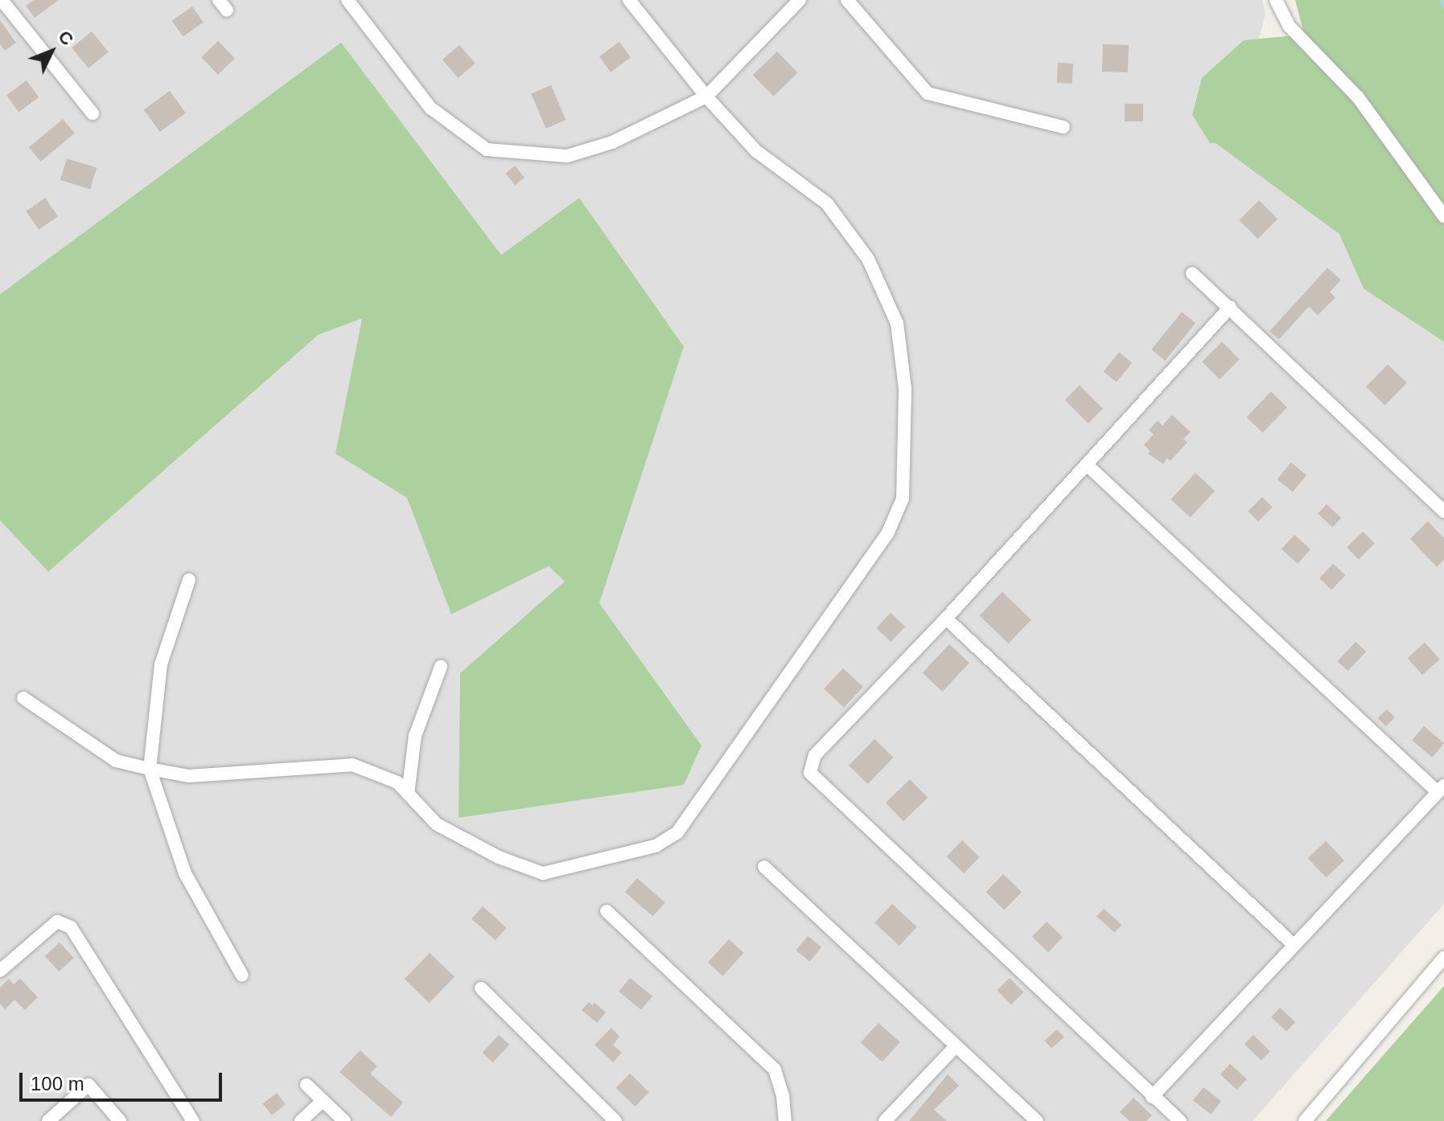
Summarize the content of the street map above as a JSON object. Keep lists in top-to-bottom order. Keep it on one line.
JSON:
{"scale_bar":"100 m","north":"top right"}
